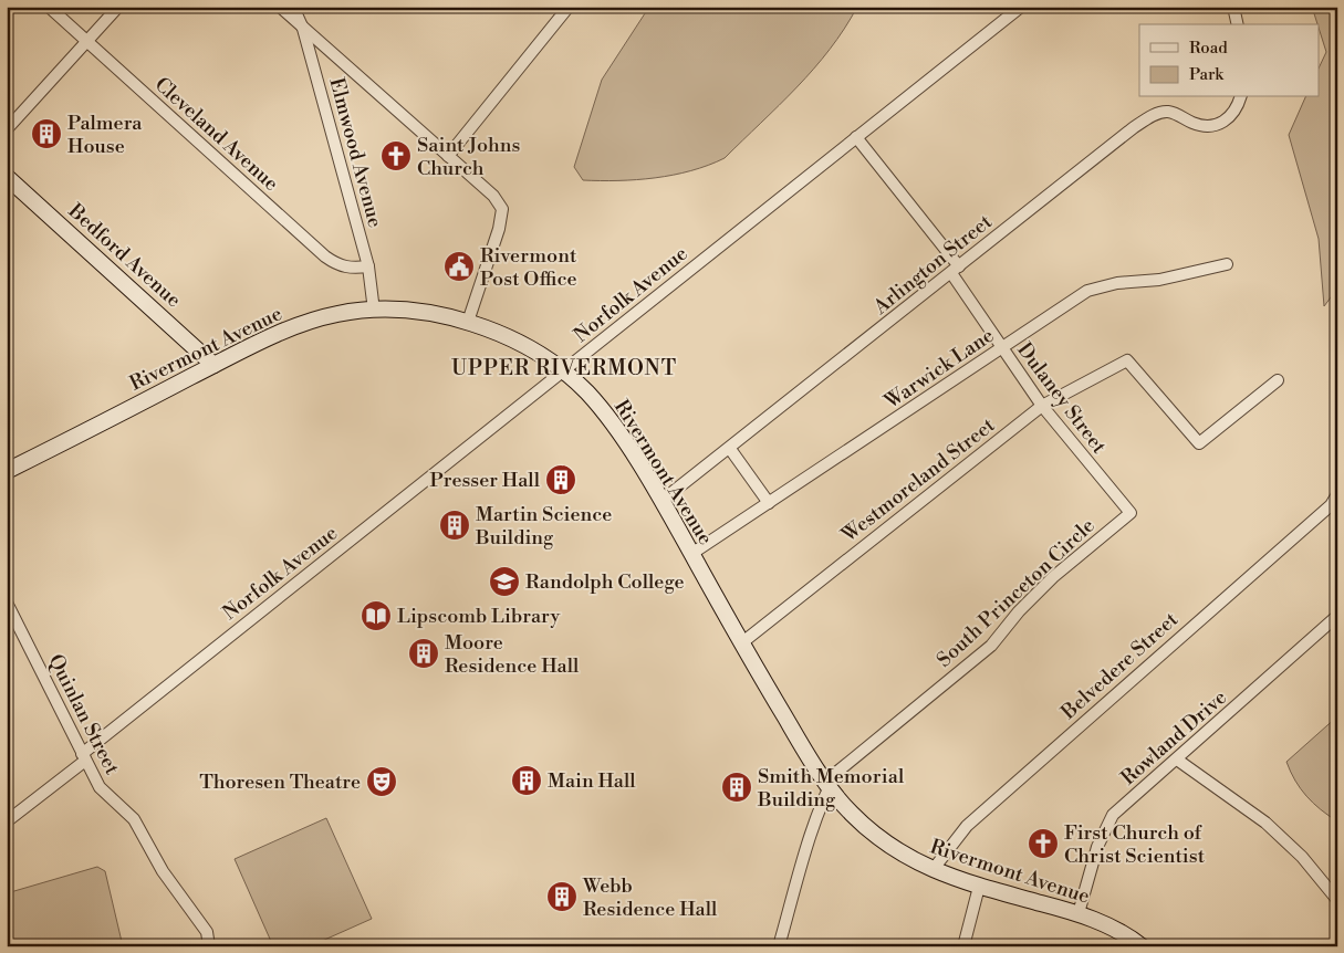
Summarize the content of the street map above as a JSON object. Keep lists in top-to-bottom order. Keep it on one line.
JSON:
{"streets":{"main road":["Bedford Avenue","Rivermont Avenue"],"street":["Cleveland Avenue","Elmwood Avenue","Arlington Street","Norfolk Avenue","Warwick Lane","Dulaney Street","Westmoreland Street","South Princeton Circle","Belvedere Street","Quinlan Street","Rowland Drive"]},"crossings":[["Cleveland Avenue","Elmwood Avenue"],["Elmwood Avenue","Rivermont Avenue"],["Bedford Avenue","Rivermont Avenue"],["Arlington Street","Rivermont Avenue"],["Arlington Street","Dulaney Street"],["Norfolk Avenue","Rivermont Avenue"],["Norfolk Avenue","Dulaney Street"],["Norfolk Avenue","Quinlan Street"],["Rivermont Avenue","Warwick Lane"],["Rivermont Avenue","Westmoreland Street"],["Rivermont Avenue","South Princeton Circle"],["Rivermont Avenue","Belvedere Street"],["Rivermont Avenue","Rowland Drive"],["Warwick Lane","Dulaney Street"],["Dulaney Street","Westmoreland Street"],["Dulaney Street","South Princeton Circle"]],"districts":["UPPER RIVERMONT"],"places":{"building":["Palmera House","Presser Hall","Martin Science Building","Moore Residence Hall","Main Hall","Smith Memorial Building","Webb Residence Hall"],"church":["Saint Johns Church","First Church of Christ Scientist"],"public building":["Rivermont Post Office"],"school or university":["Randolph College"],"library":["Lipscomb Library"],"theatre":["Thoresen Theatre"]},"legend":["Road","Park"]}
